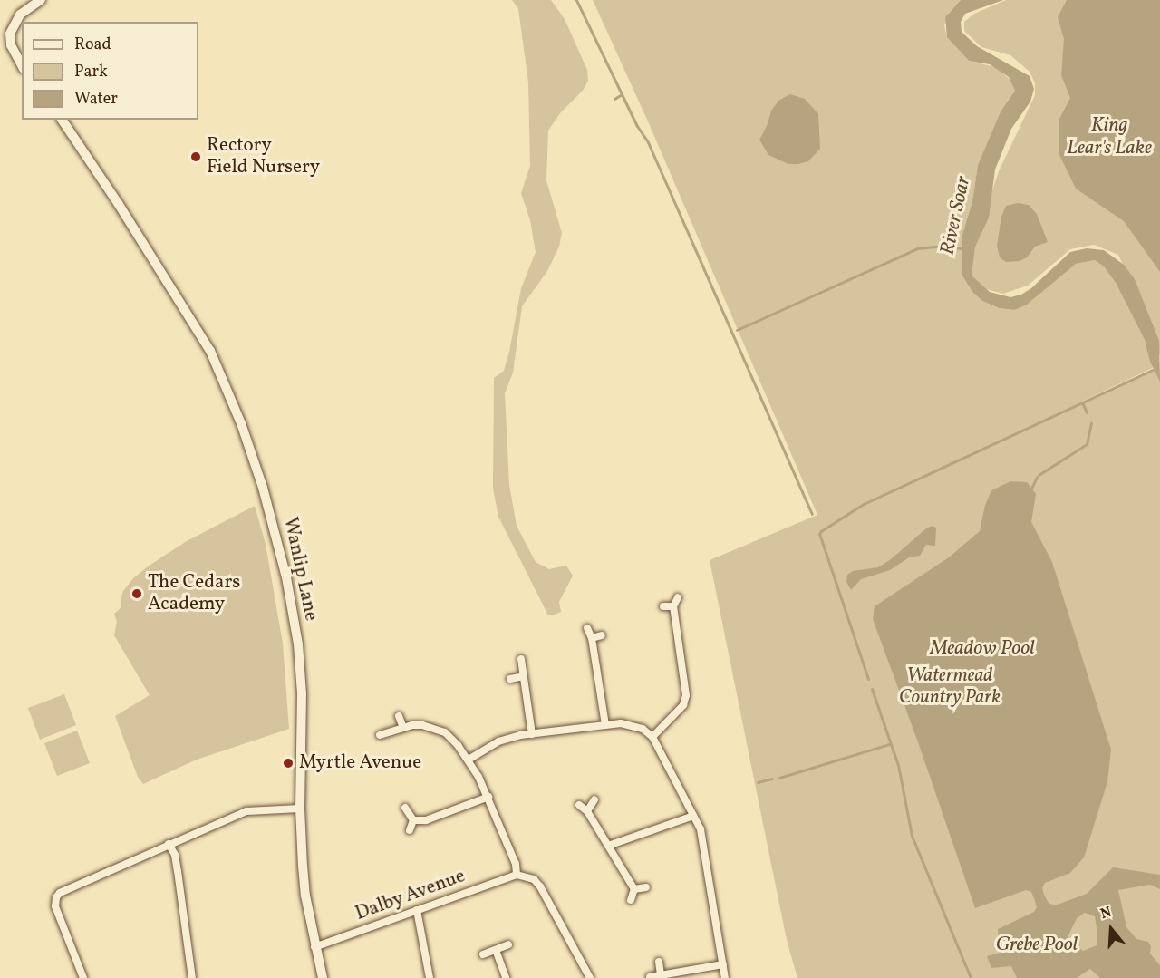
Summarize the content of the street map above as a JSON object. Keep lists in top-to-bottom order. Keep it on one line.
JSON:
{"streets":{"street":["Wanlip Lane","Dalby Avenue"]},"crossings":[["Wanlip Lane","Dalby Avenue"]],"water":["King Lear's Lake","River Soar","Meadow Pool","Grebe Pool"],"parks":["Watermead Country Park"],"places":["Rectory Field Nursery","The Cedars Academy","Myrtle Avenue"],"legend":["Road","Park","Water"],"north":"top"}
